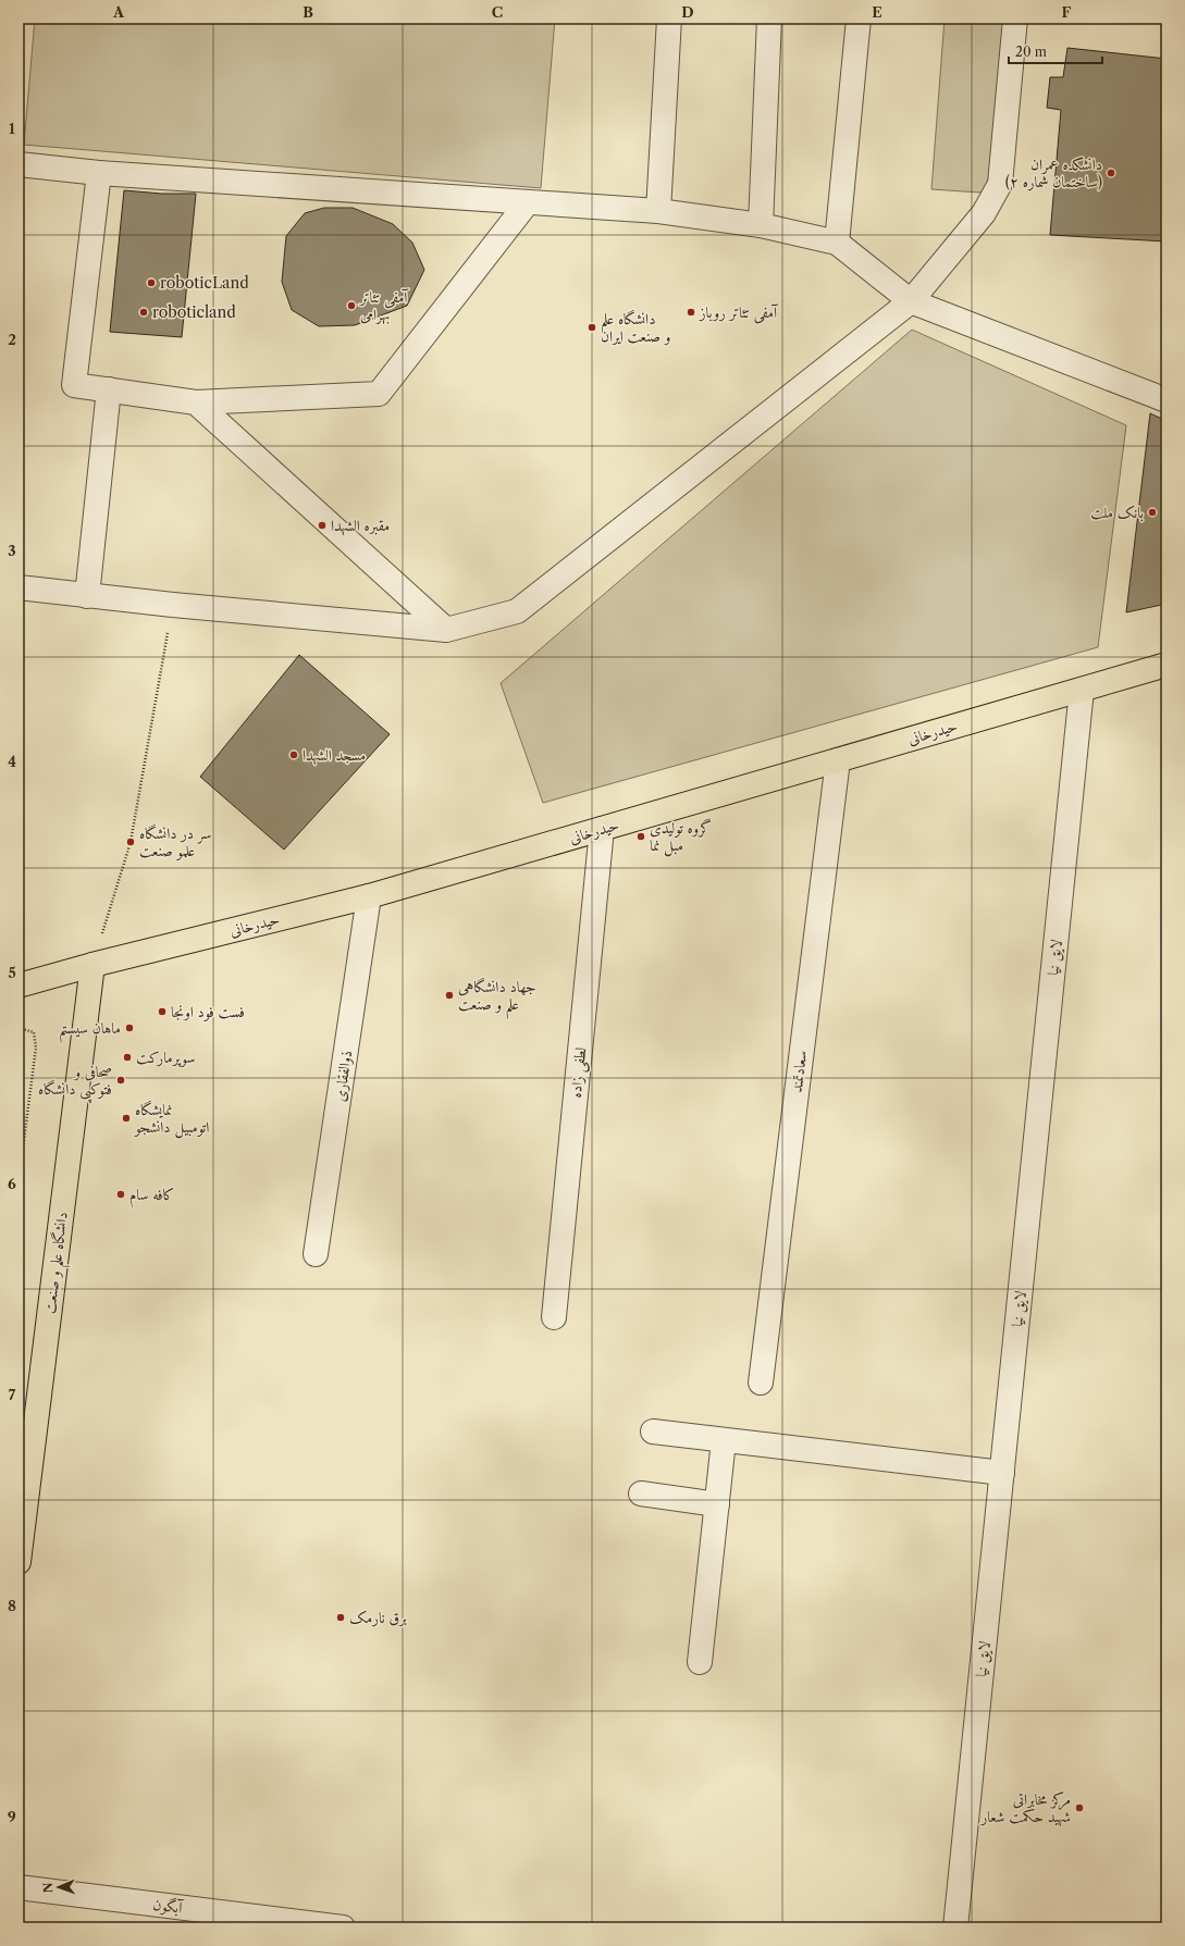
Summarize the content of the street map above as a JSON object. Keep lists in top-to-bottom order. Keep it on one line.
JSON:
{"streets":{"main road":["حیدرخانی","دانشگاه علم و صنعت"],"street":["لایق نیا","سعادتمند","لطفی زاده","ذوالفقاری","آبگون"]},"crossings":[["حیدرخانی","لایق نیا"],["حیدرخانی","سعادتمند"],["حیدرخانی","لطفی زاده"],["حیدرخانی","ذوالفقاری"],["حیدرخانی","دانشگاه علم و صنعت"]],"places":["دانشکده عمران (ساختمان شماره ۲)","roboticLand","آمفی تئاتر بهرامی","roboticland","آمفی تئاتر روباز","دانشگاه علم و صنعت ایران","بانک ملت","مقبره الشهدا","مسجد الشهدا","گروه تولیدی مبل نما","سر در دانشگاه علمو صنعت","جهاد دانشگاهی علم و صنعت","فست فود اونجا","ماهان سیستم","سوپرمارکت","صحافی و فتوکپی دانشگاه","نمایشگاه اتومبیل دانشجو","کافه سام","برق نارمک","مرکز مخابراتی شهید حکمت شعار"],"scale_bar":"20 m","north":"left","grid":{"columns":["A","B","C","D","E","F"],"rows":["1","2","3","4","5","6","7","8","9"]}}
